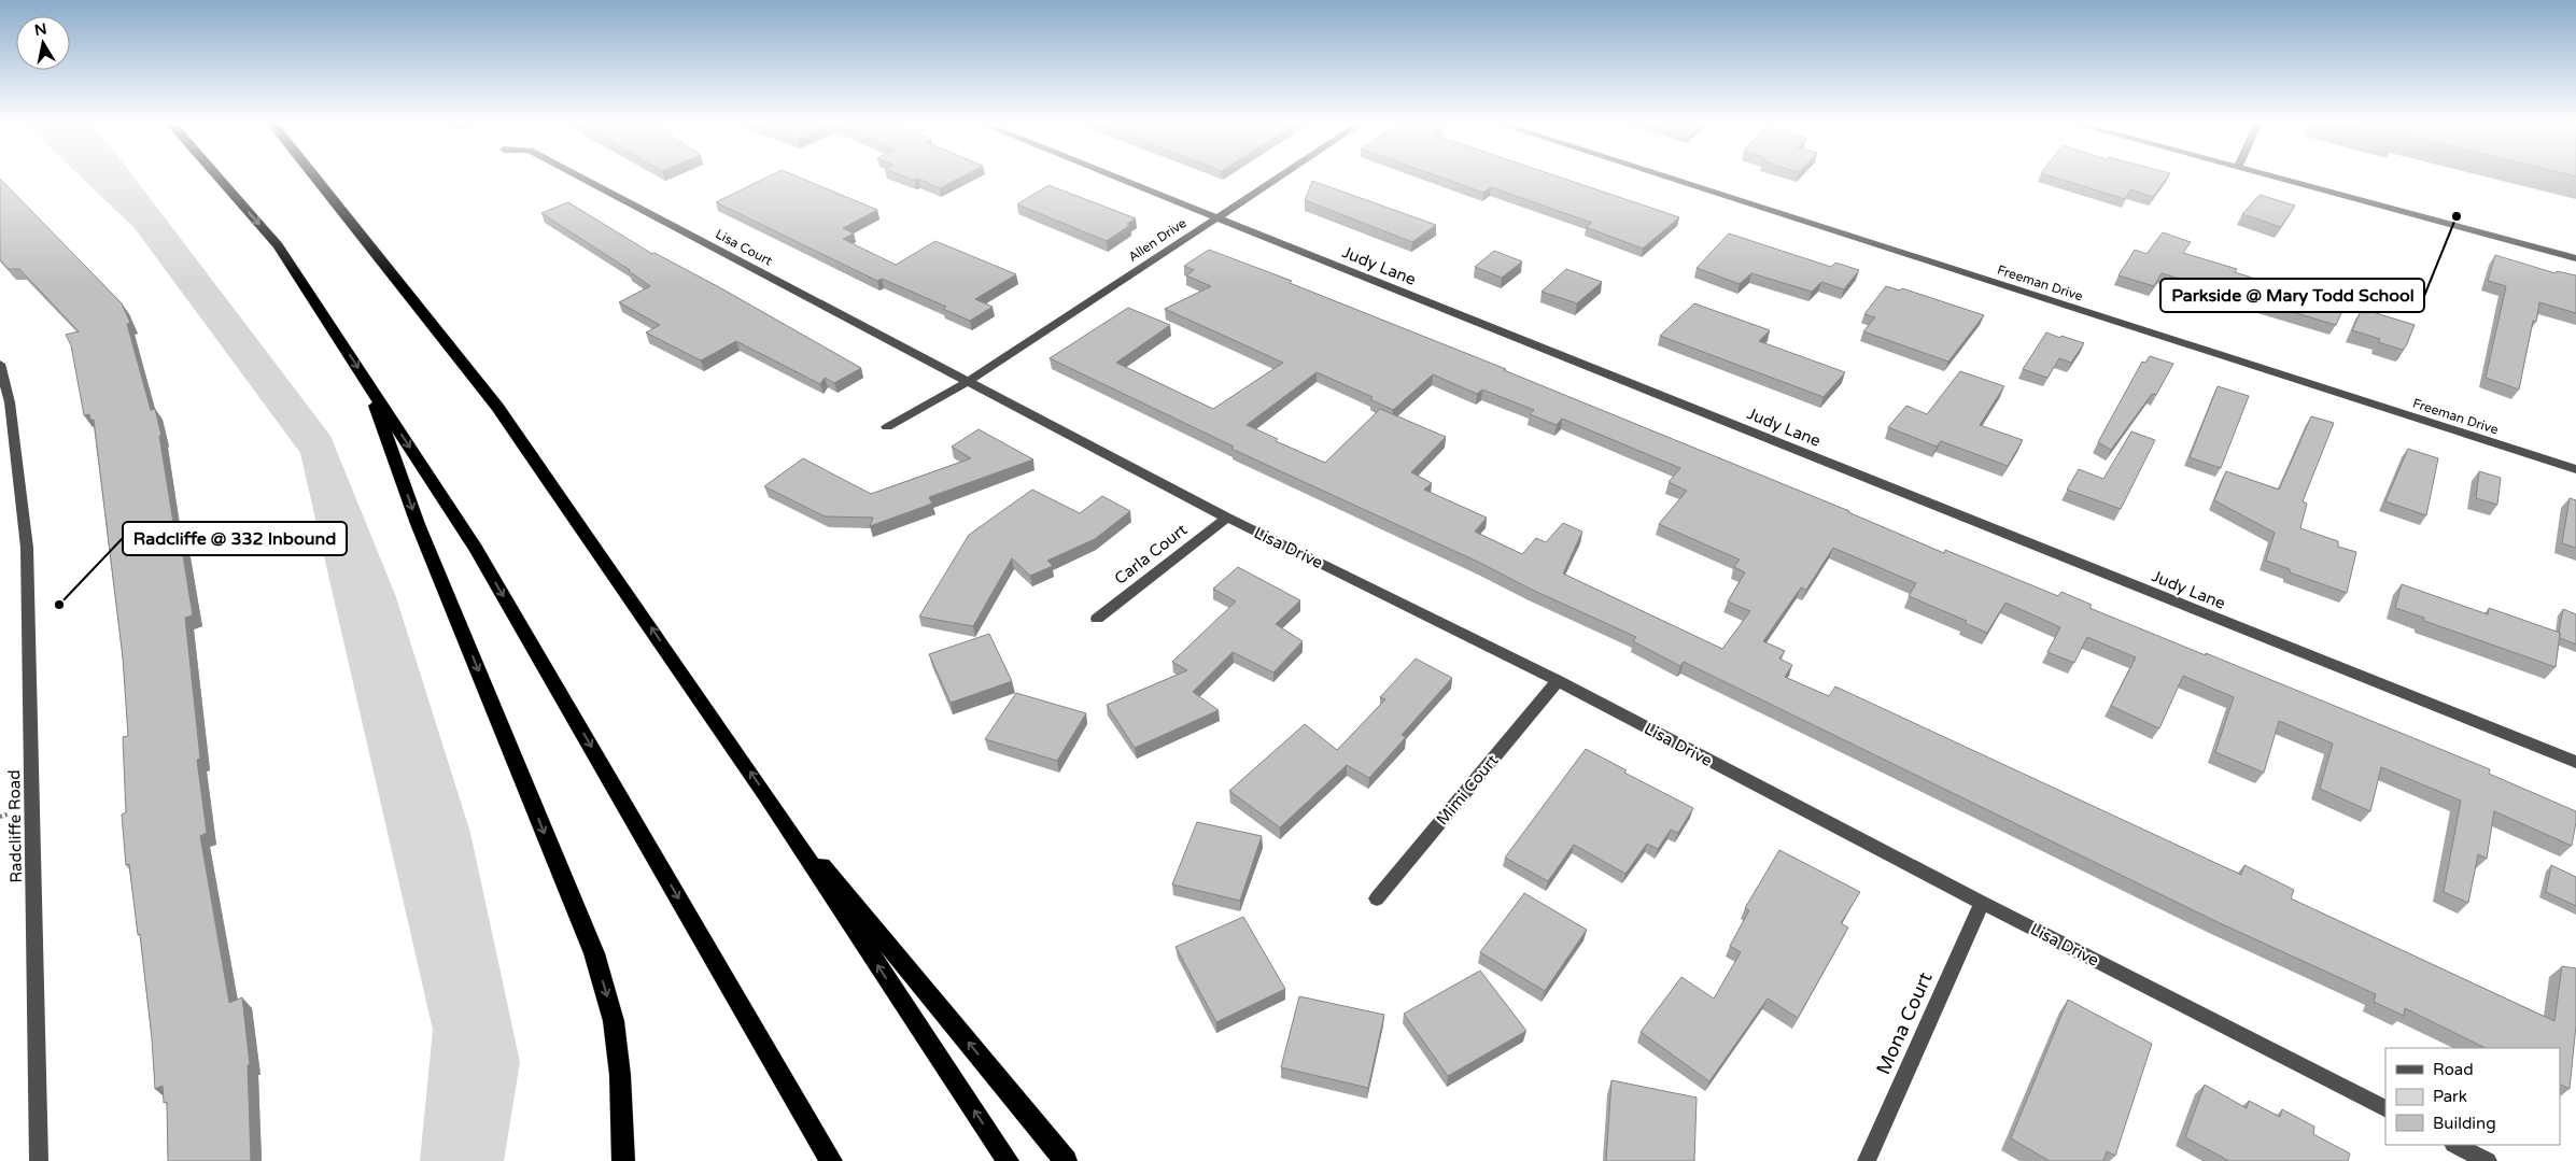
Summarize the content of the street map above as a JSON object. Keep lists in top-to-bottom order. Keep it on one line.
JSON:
{"streets":{"street":["Allen Drive","Lisa Court","Judy Lane","Freeman Drive","Lisa Drive","Carla Court","Mimi Court","Radcliffe Road","Mona Court"]},"crossings":[["Allen Drive","Lisa Court"],["Allen Drive","Judy Lane"],["Allen Drive","Lisa Drive"],["Lisa Court","Lisa Drive"],["Lisa Drive","Carla Court"],["Lisa Drive","Mimi Court"],["Lisa Drive","Mona Court"]],"places":["Parkside @ Mary Todd School","Radcliffe @ 332 Inbound"],"legend":["Road","Park","Building"],"north":"top"}
